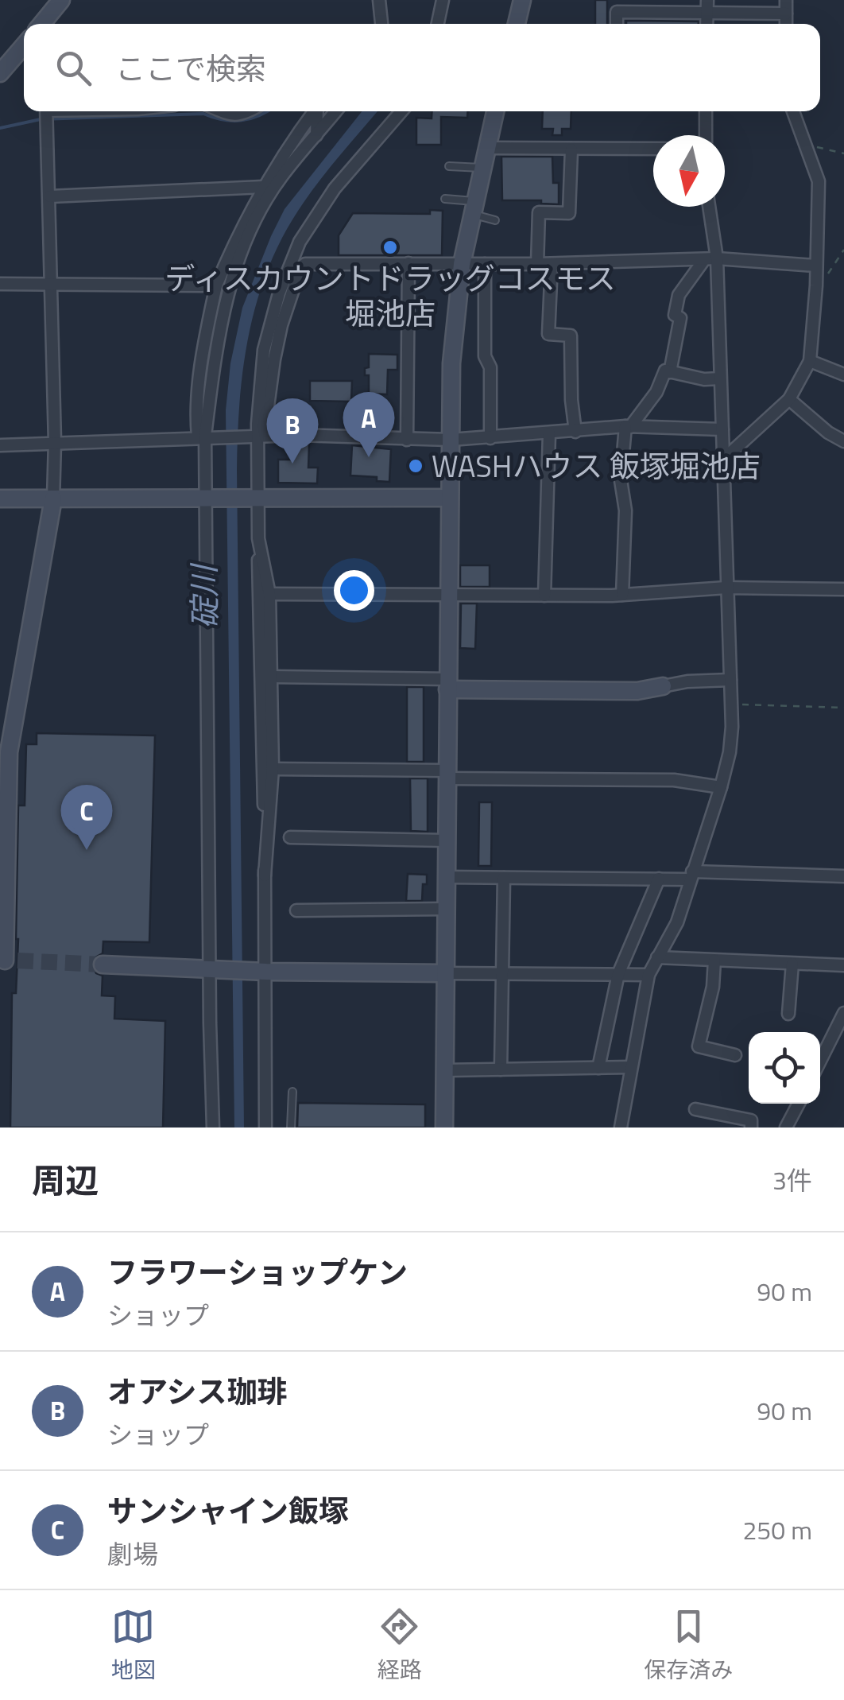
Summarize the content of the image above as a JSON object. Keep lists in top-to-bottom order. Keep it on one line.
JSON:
{"water":["碇川"],"places":["ディスカウントドラッグコスモス 堀池店","WASHハウス 飯塚堀池店"],"north":"bottom","page":{"search":"ここで検索","pins":["A","B","C"],"heading":["周辺","3件"],"list":[{"mark":"A","name":"フラワーショップケン","note":"ショップ","value":"90 m"},{"mark":"B","name":"オアシス珈琲","note":"ショップ","value":"90 m"},{"mark":"C","name":"サンシャイン飯塚","note":"劇場","value":"250 m"}],"nav":["地図","経路","保存済み"]}}
